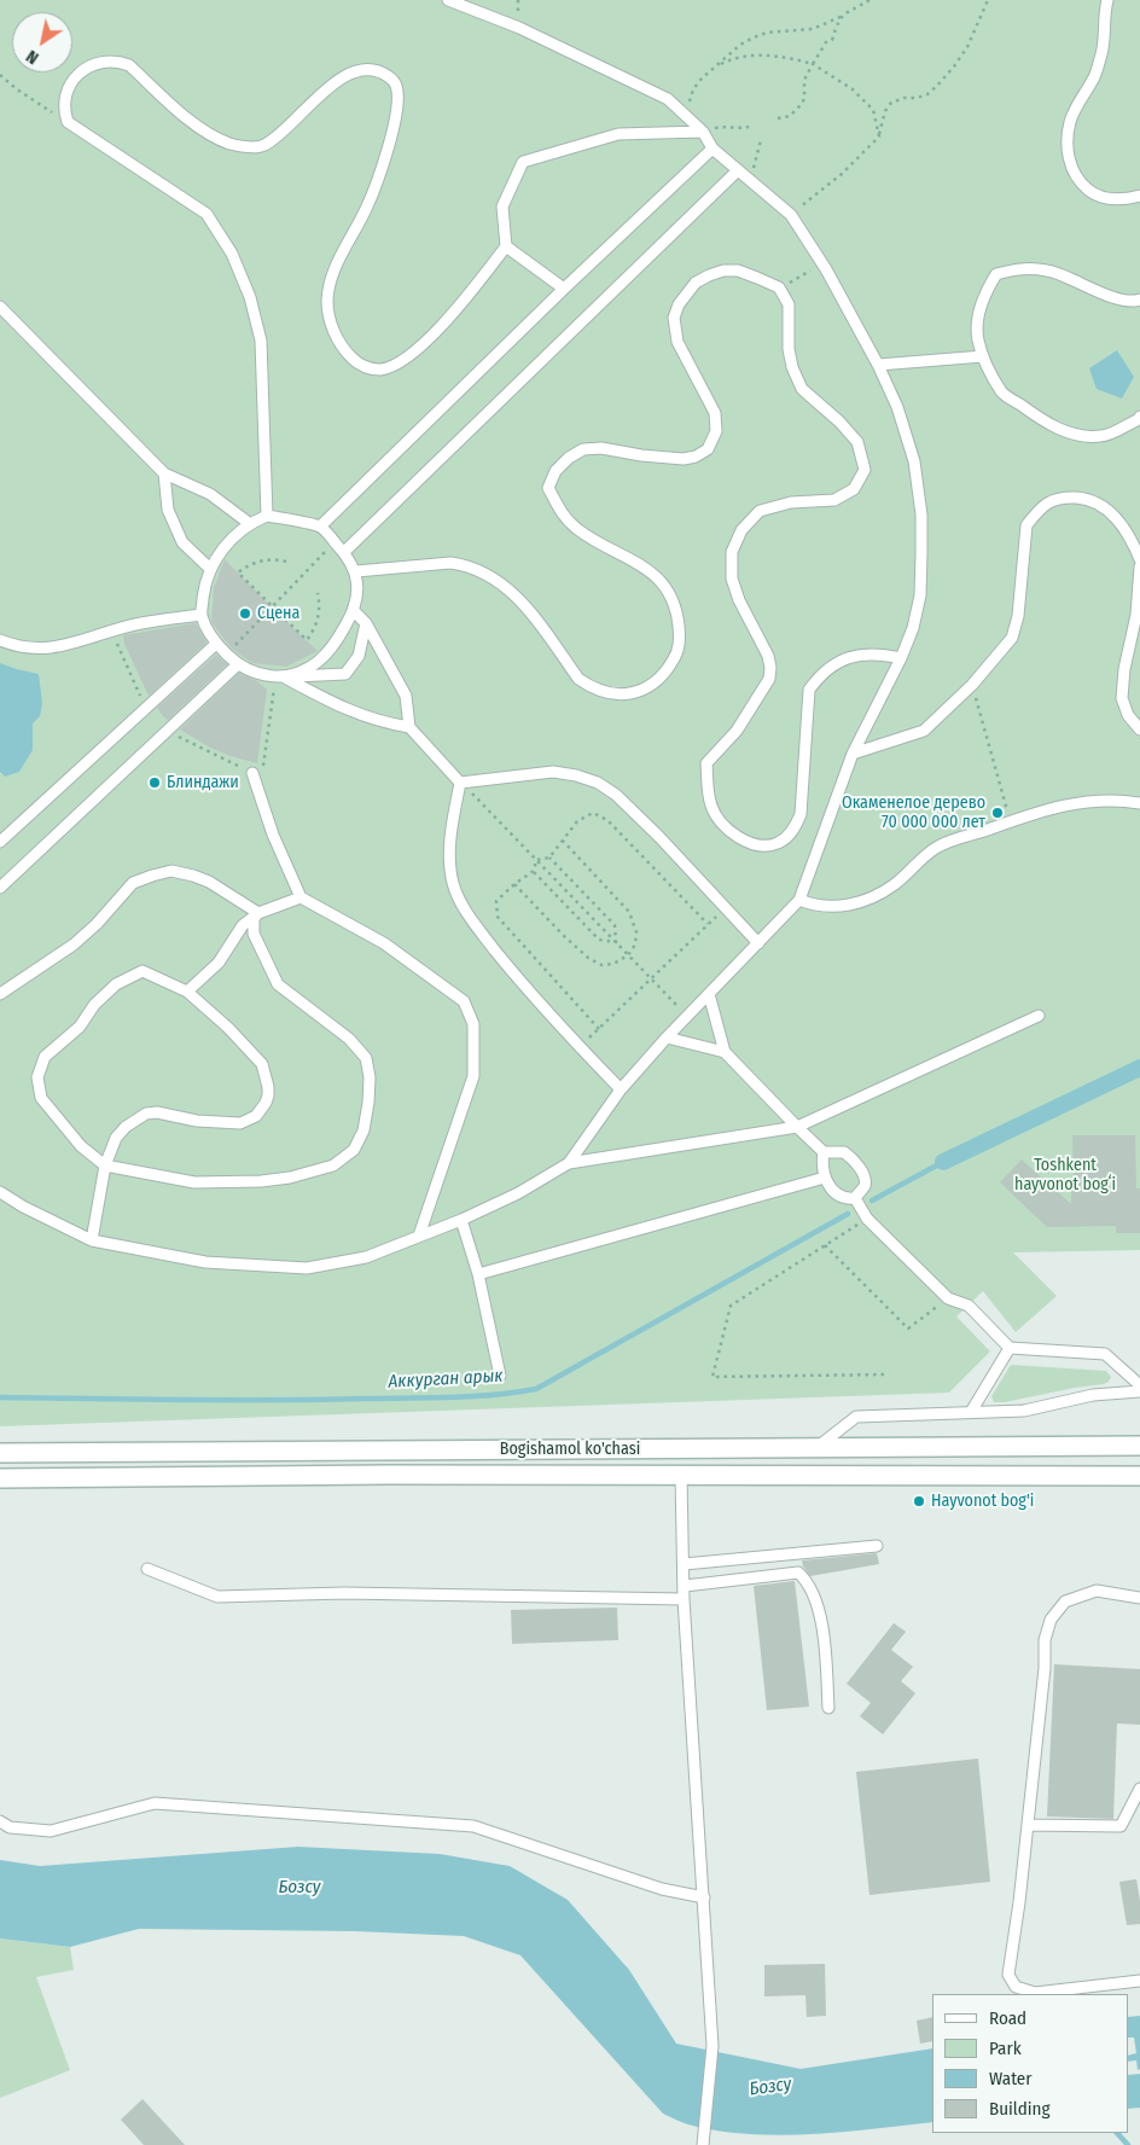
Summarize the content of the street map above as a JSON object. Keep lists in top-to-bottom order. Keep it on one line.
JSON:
{"streets":{"main road":["Bogishamol ko'chasi"]},"water":["Аккурган арык","Бозсу"],"parks":["Toshkent hayvonot bogʻi"],"places":["Сцена","Блиндажи","Окаменелое дерево 70 000 000 лет","Hayvonot bog'i"],"legend":["Road","Park","Water","Building"],"north":"bottom left"}
